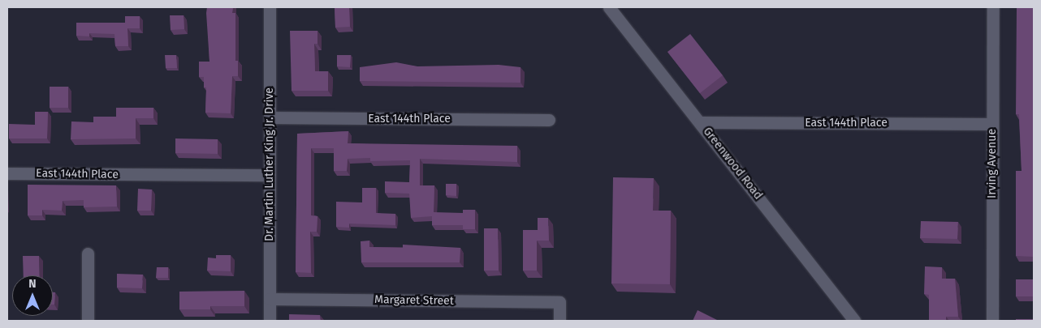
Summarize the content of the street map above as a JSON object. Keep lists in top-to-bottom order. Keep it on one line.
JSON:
{"streets":{"street":["East 144th Place","Greenwood Road","Irving Avenue","Dr. Martin Luther King Jr. Drive","Margaret Street"]},"crossings":[["East 144th Place","Greenwood Road"],["East 144th Place","Irving Avenue"],["East 144th Place","Dr. Martin Luther King Jr. Drive"],["Dr. Martin Luther King Jr. Drive","Margaret Street"]],"north":"top"}
